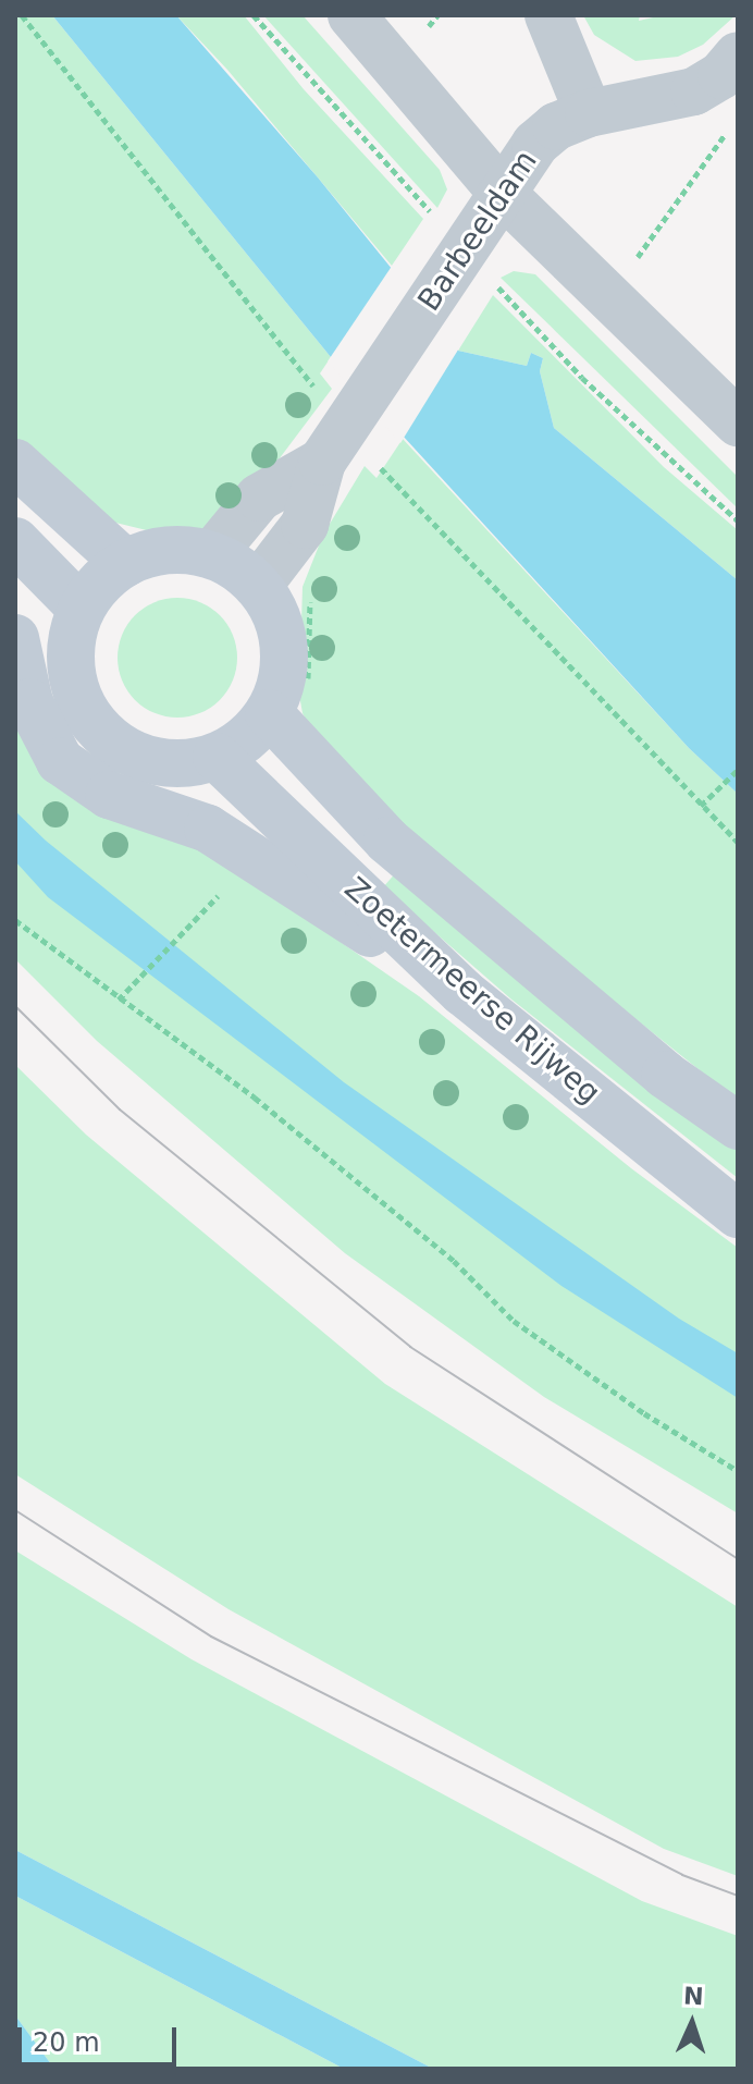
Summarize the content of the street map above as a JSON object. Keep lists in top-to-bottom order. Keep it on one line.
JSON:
{"streets":{"main road":["Zoetermeerse Rijweg"],"street":["Barbeeldam"]},"crossings":[["Barbeeldam","Zoetermeerse Rijweg"]],"scale_bar":"20 m","north":"top"}
